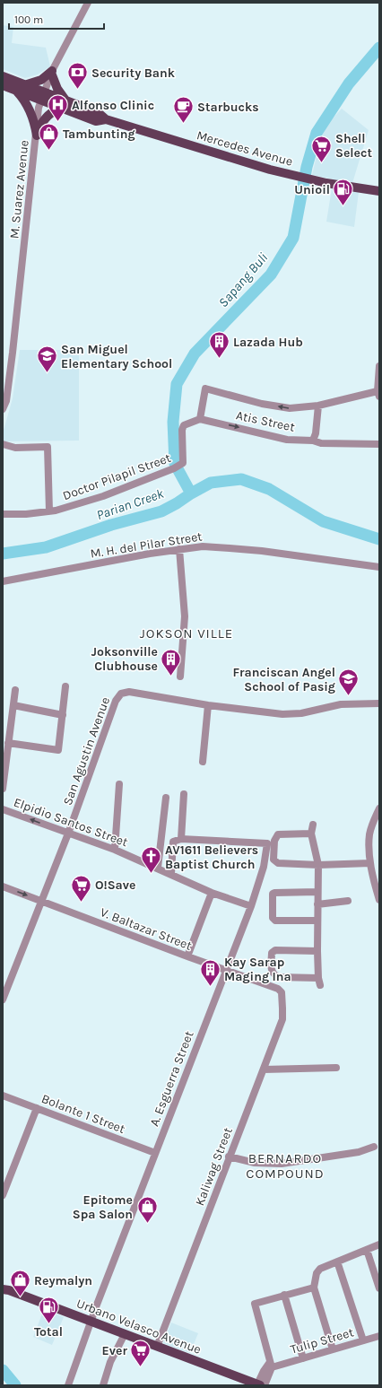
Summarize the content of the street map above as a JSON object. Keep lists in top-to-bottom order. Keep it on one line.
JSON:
{"streets":{"main road":["Mercedes Avenue","Urbano Velasco Avenue"],"street":["M. Suarez Avenue","Atis Street","Doctor Pilapil Street","M. H. del Pilar Street","San Agustin Avenue","Elpidio Santos Street","V. Baltazar Street","A. Esguerra Street","Bolante 1 Street","Kaliwag Street","Tulip Street"]},"crossings":[["Mercedes Avenue","M. Suarez Avenue"],["Atis Street","Doctor Pilapil Street"],["San Agustin Avenue","Elpidio Santos Street"],["San Agustin Avenue","V. Baltazar Street"],["Elpidio Santos Street","A. Esguerra Street"],["V. Baltazar Street","A. Esguerra Street"],["V. Baltazar Street","Kaliwag Street"],["A. Esguerra Street","Bolante 1 Street"],["A. Esguerra Street","Urbano Velasco Avenue"],["Kaliwag Street","Urbano Velasco Avenue"]],"one_way":["Atis Street"],"districts":["JOKSON VILLE","BERNARDO COMPOUND"],"water":["Sapang Buli","Parian Creek"],"places":{"bank":["Security Bank"],"hospital":["Alfonso Clinic"],"cafe":["Starbucks"],"shop":["Tambunting","Epitome Spa Salon","Reymalyn"],"supermarket":["Shell Select","O!Save","Ever"],"fuel station":["Unioil","Total"],"building":["Lazada Hub","Joksonville Clubhouse","Kay Sarap Maging Ina"],"school or university":["San Miguel Elementary School","Franciscan Angel School of Pasig"],"church":["AV1611 Believers Baptist Church"]},"scale_bar":"100 m"}
